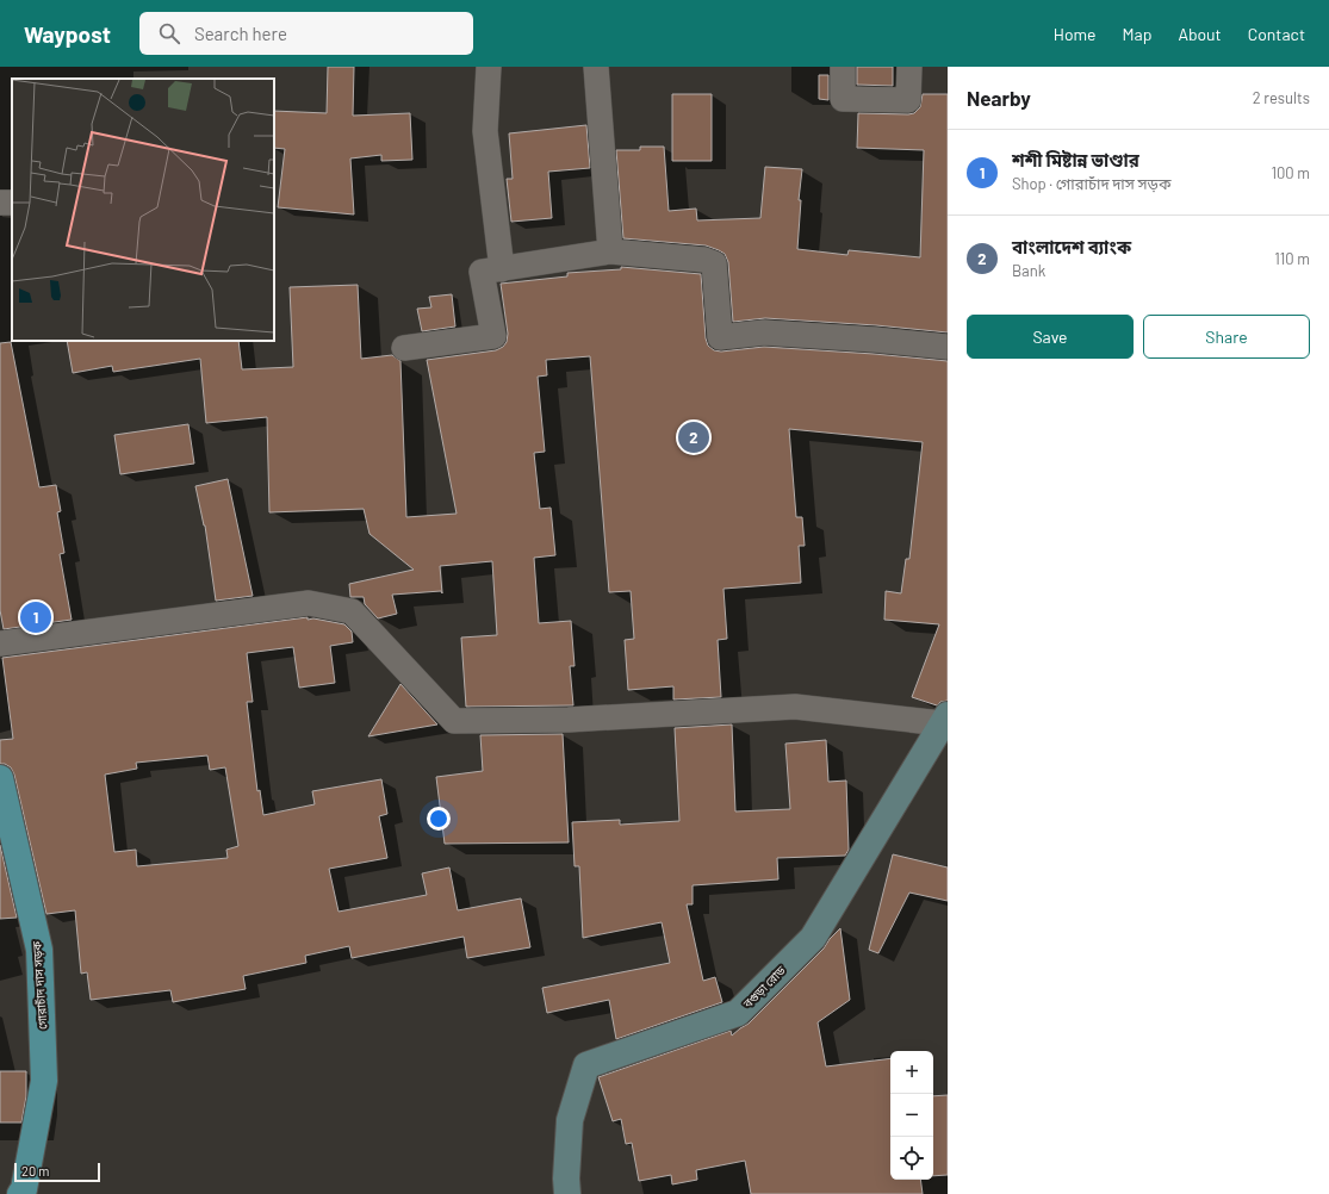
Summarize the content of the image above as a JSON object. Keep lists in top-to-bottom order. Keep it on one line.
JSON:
{"streets":{"main road":["গোরাচাঁদ দাস সড়ক","বগুড়া রোড"]},"scale_bar":"20 m","page":{"header":"Waypost","search":"Search here","nav":["Home","Map","About","Contact"],"heading":["Nearby","2 results"],"list":[{"mark":"1","name":"শশী মিষ্টান্ন ভাণ্ডার","note":"Shop · গোরাচাঁদ দাস সড়ক","value":"100 m"},{"mark":"2","name":"বাংলাদেশ ব্যাংক","note":"Bank","value":"110 m"}],"buttons":["Save","Share"],"pins":["2","1"],"map_buttons":["+","−"],"scale":"20 m"}}
